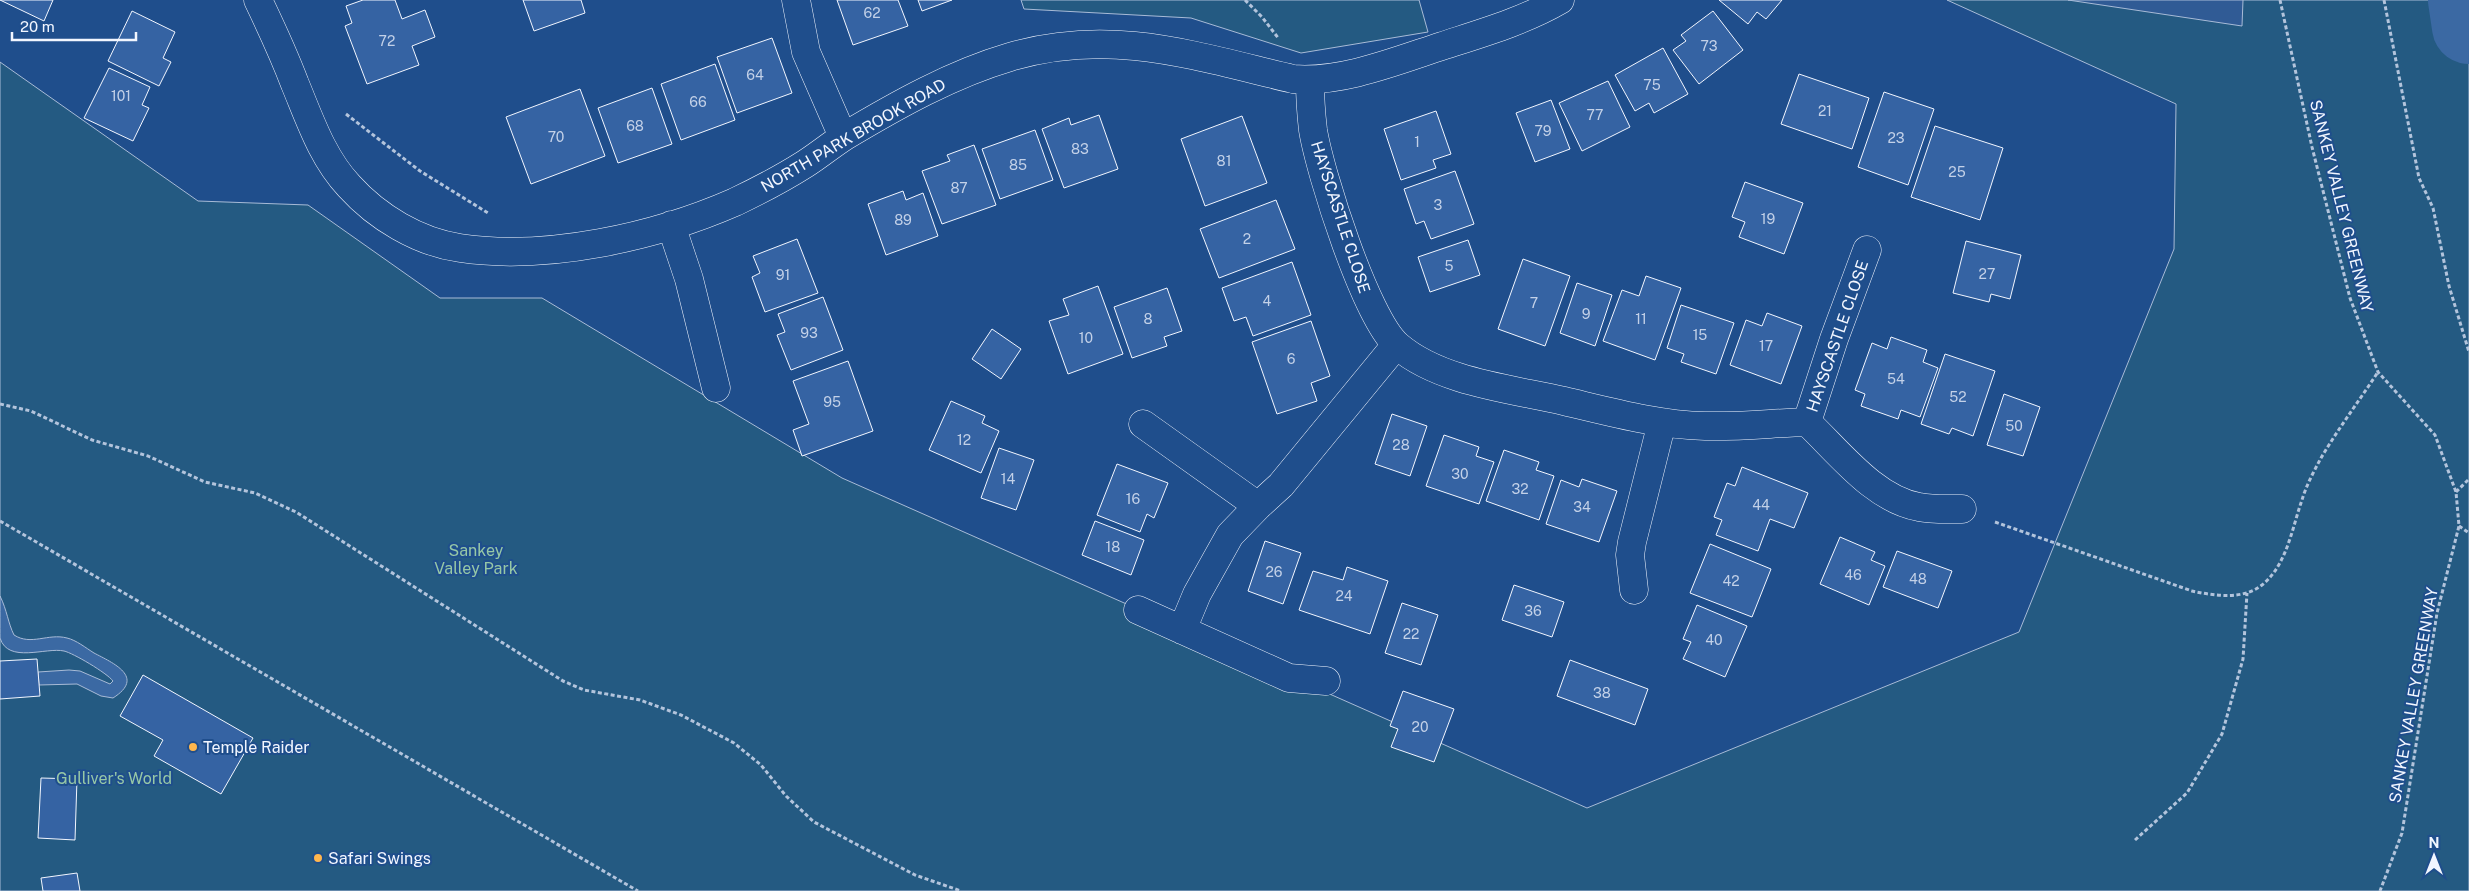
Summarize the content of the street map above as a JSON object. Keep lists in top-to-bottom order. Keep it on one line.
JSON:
{"streets":{"street":["NORTH PARK BROOK ROAD","HAYSCASTLE CLOSE"],"path":["SANKEY VALLEY GREENWAY"]},"crossings":[["NORTH PARK BROOK ROAD","HAYSCASTLE CLOSE"]],"parks":["Sankey Valley Park","Gulliver's World"],"places":["Temple Raider","Safari Swings"],"house_numbers":["62","72","73","64","75","101","66","21","77","68","79","70","23","1","83","81","85","25","87","3","19","89","2","5","27","91","4","7","9","8","11","93","15","10","17","6","54","52","95","50","12","28","30","14","32","16","44","34","18","26","46","48","42","24","36","22","40","38","20"],"scale_bar":"20 m","north":"top"}
